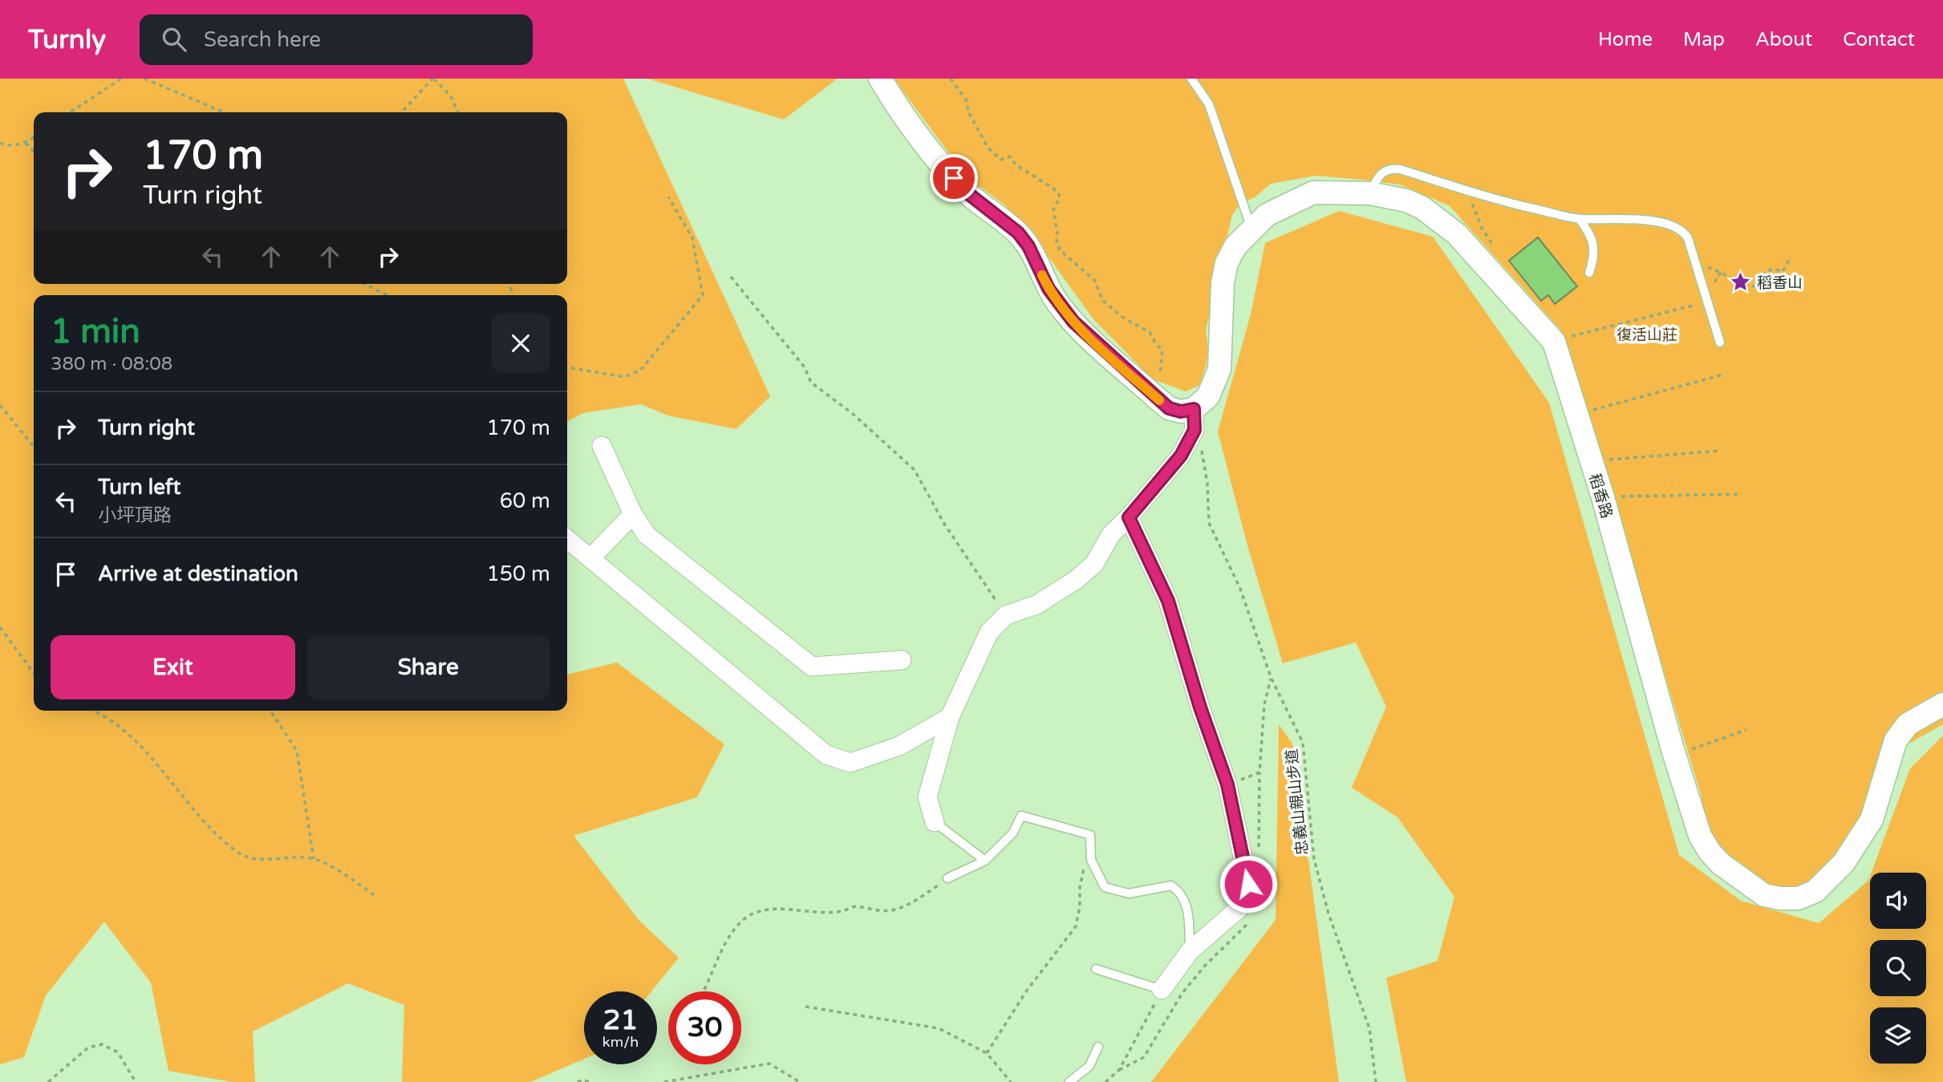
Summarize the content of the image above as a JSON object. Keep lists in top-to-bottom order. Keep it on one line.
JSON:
{"streets":{"street":["稻香路"],"path":["忠義山親山步道"]},"crossings":[["稻香路","忠義山親山步道"]],"parks":["復活山莊"],"places":{"place":["稻香山"]},"page":{"header":"Turnly","search":"Search here","nav":["Home","Map","About","Contact"],"turn":["170 m","Turn right"],"heading":["1 min","380 m · 08:08"],"list":[{"name":"Turn right","value":"170 m"},{"name":"Turn left","note":"小坪頂路","value":"60 m"},{"name":"Arrive at destination","value":"150 m"}],"buttons":["Exit","Share"],"speed":"21 km/h","limit":"30"}}
